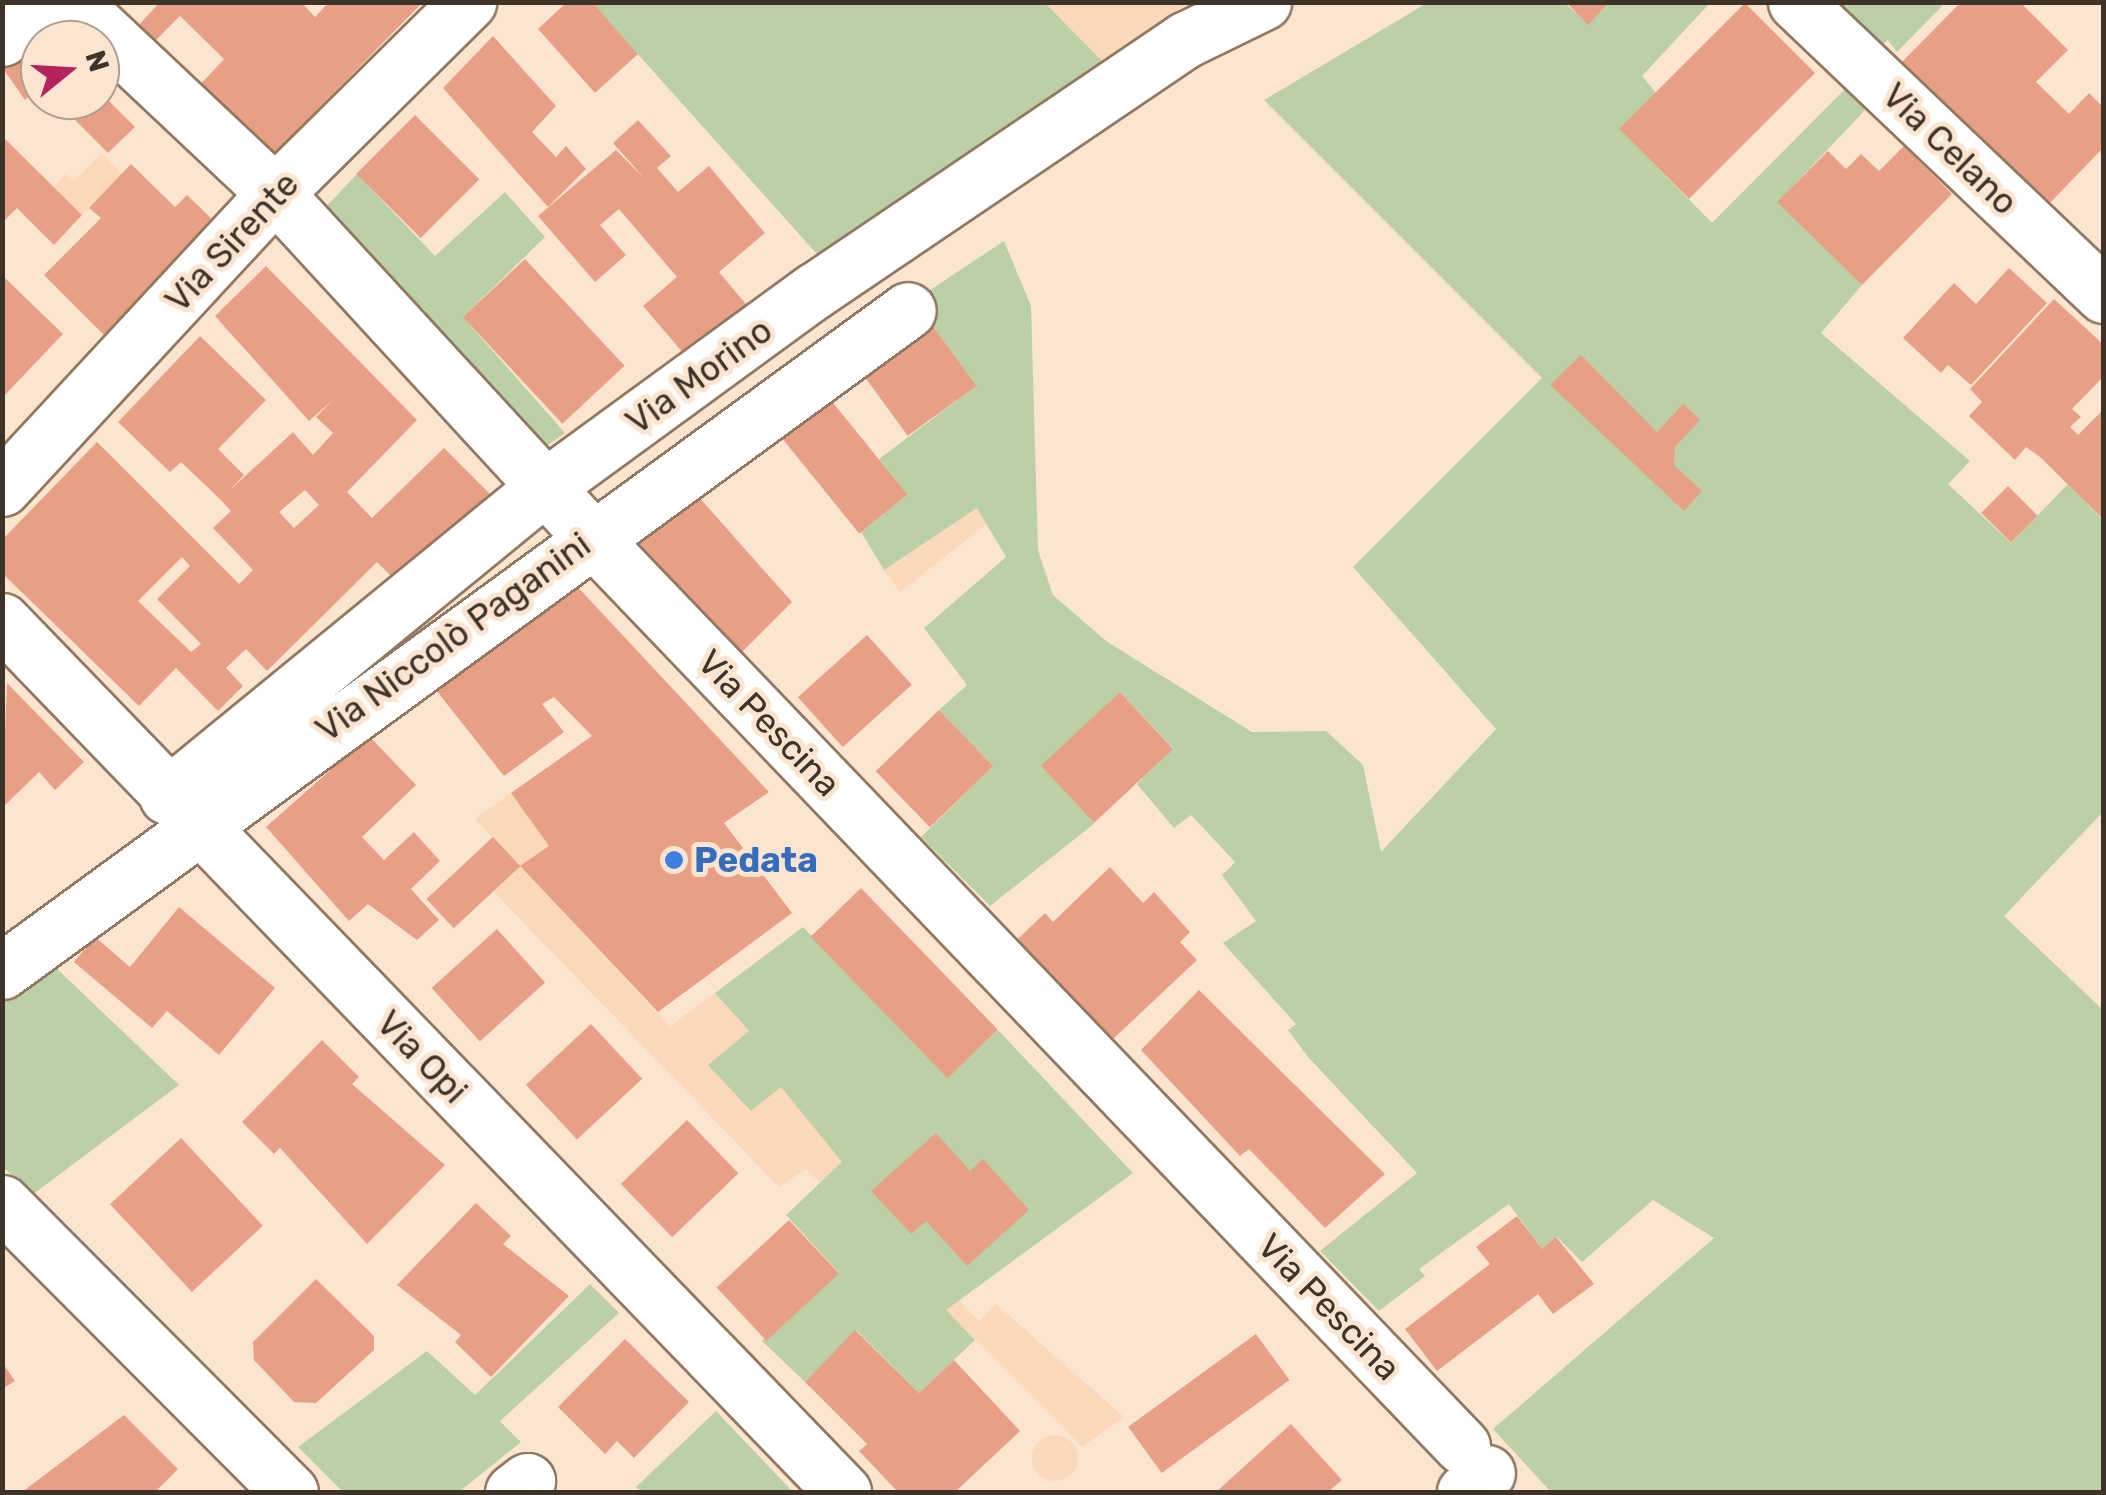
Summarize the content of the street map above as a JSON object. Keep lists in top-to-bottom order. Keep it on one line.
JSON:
{"streets":{"street":["Via Celano","Via Sirente","Via Morino","Via Niccolò Paganini","Via Pescina","Via Opi"]},"crossings":[["Via Sirente","Via Pescina"],["Via Morino","Via Niccolò Paganini"],["Via Morino","Via Pescina"],["Via Morino","Via Opi"],["Via Niccolò Paganini","Via Pescina"],["Via Niccolò Paganini","Via Opi"]],"places":["Pedata"],"north":"right"}
